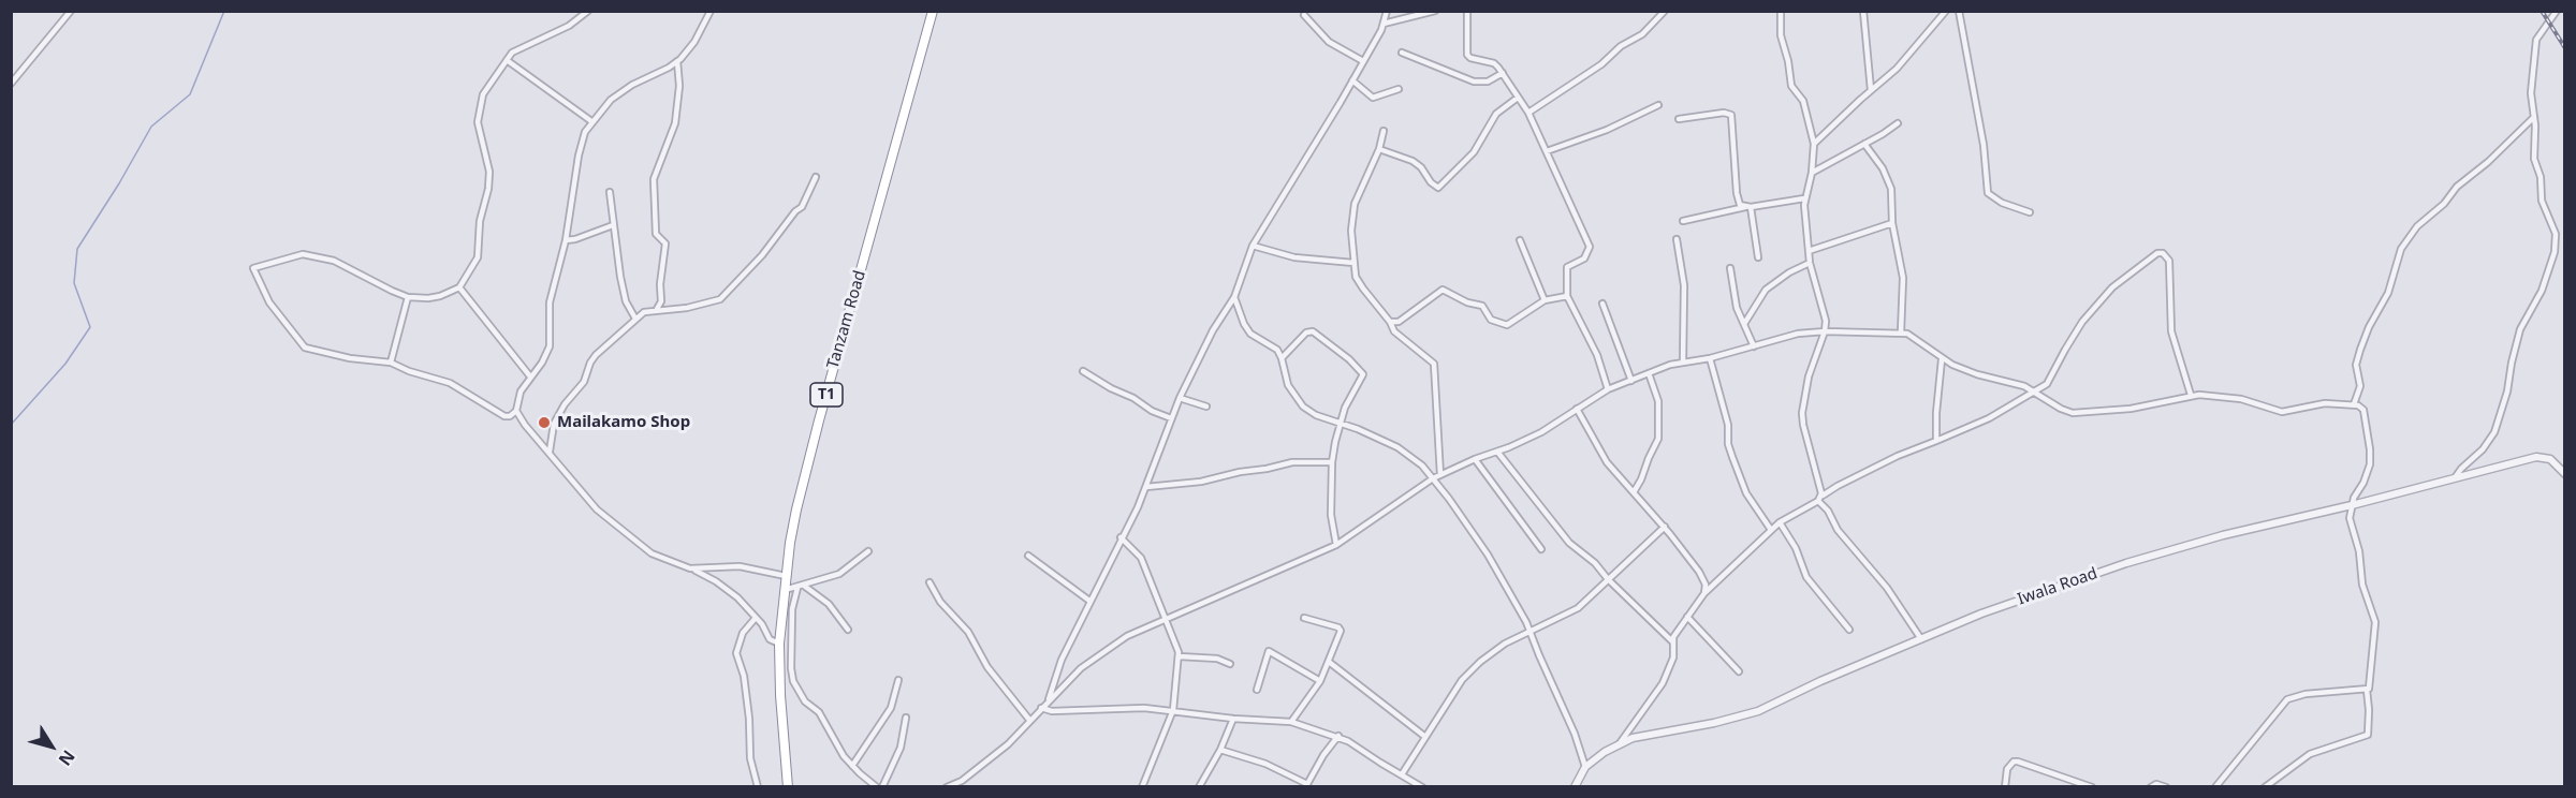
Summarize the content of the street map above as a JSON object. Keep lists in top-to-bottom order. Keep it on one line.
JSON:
{"streets":{"highway":["Tanzam Road","T1"],"street":["Iwala Road"]},"places":["Mailakamo Shop"],"north":"bottom right"}
